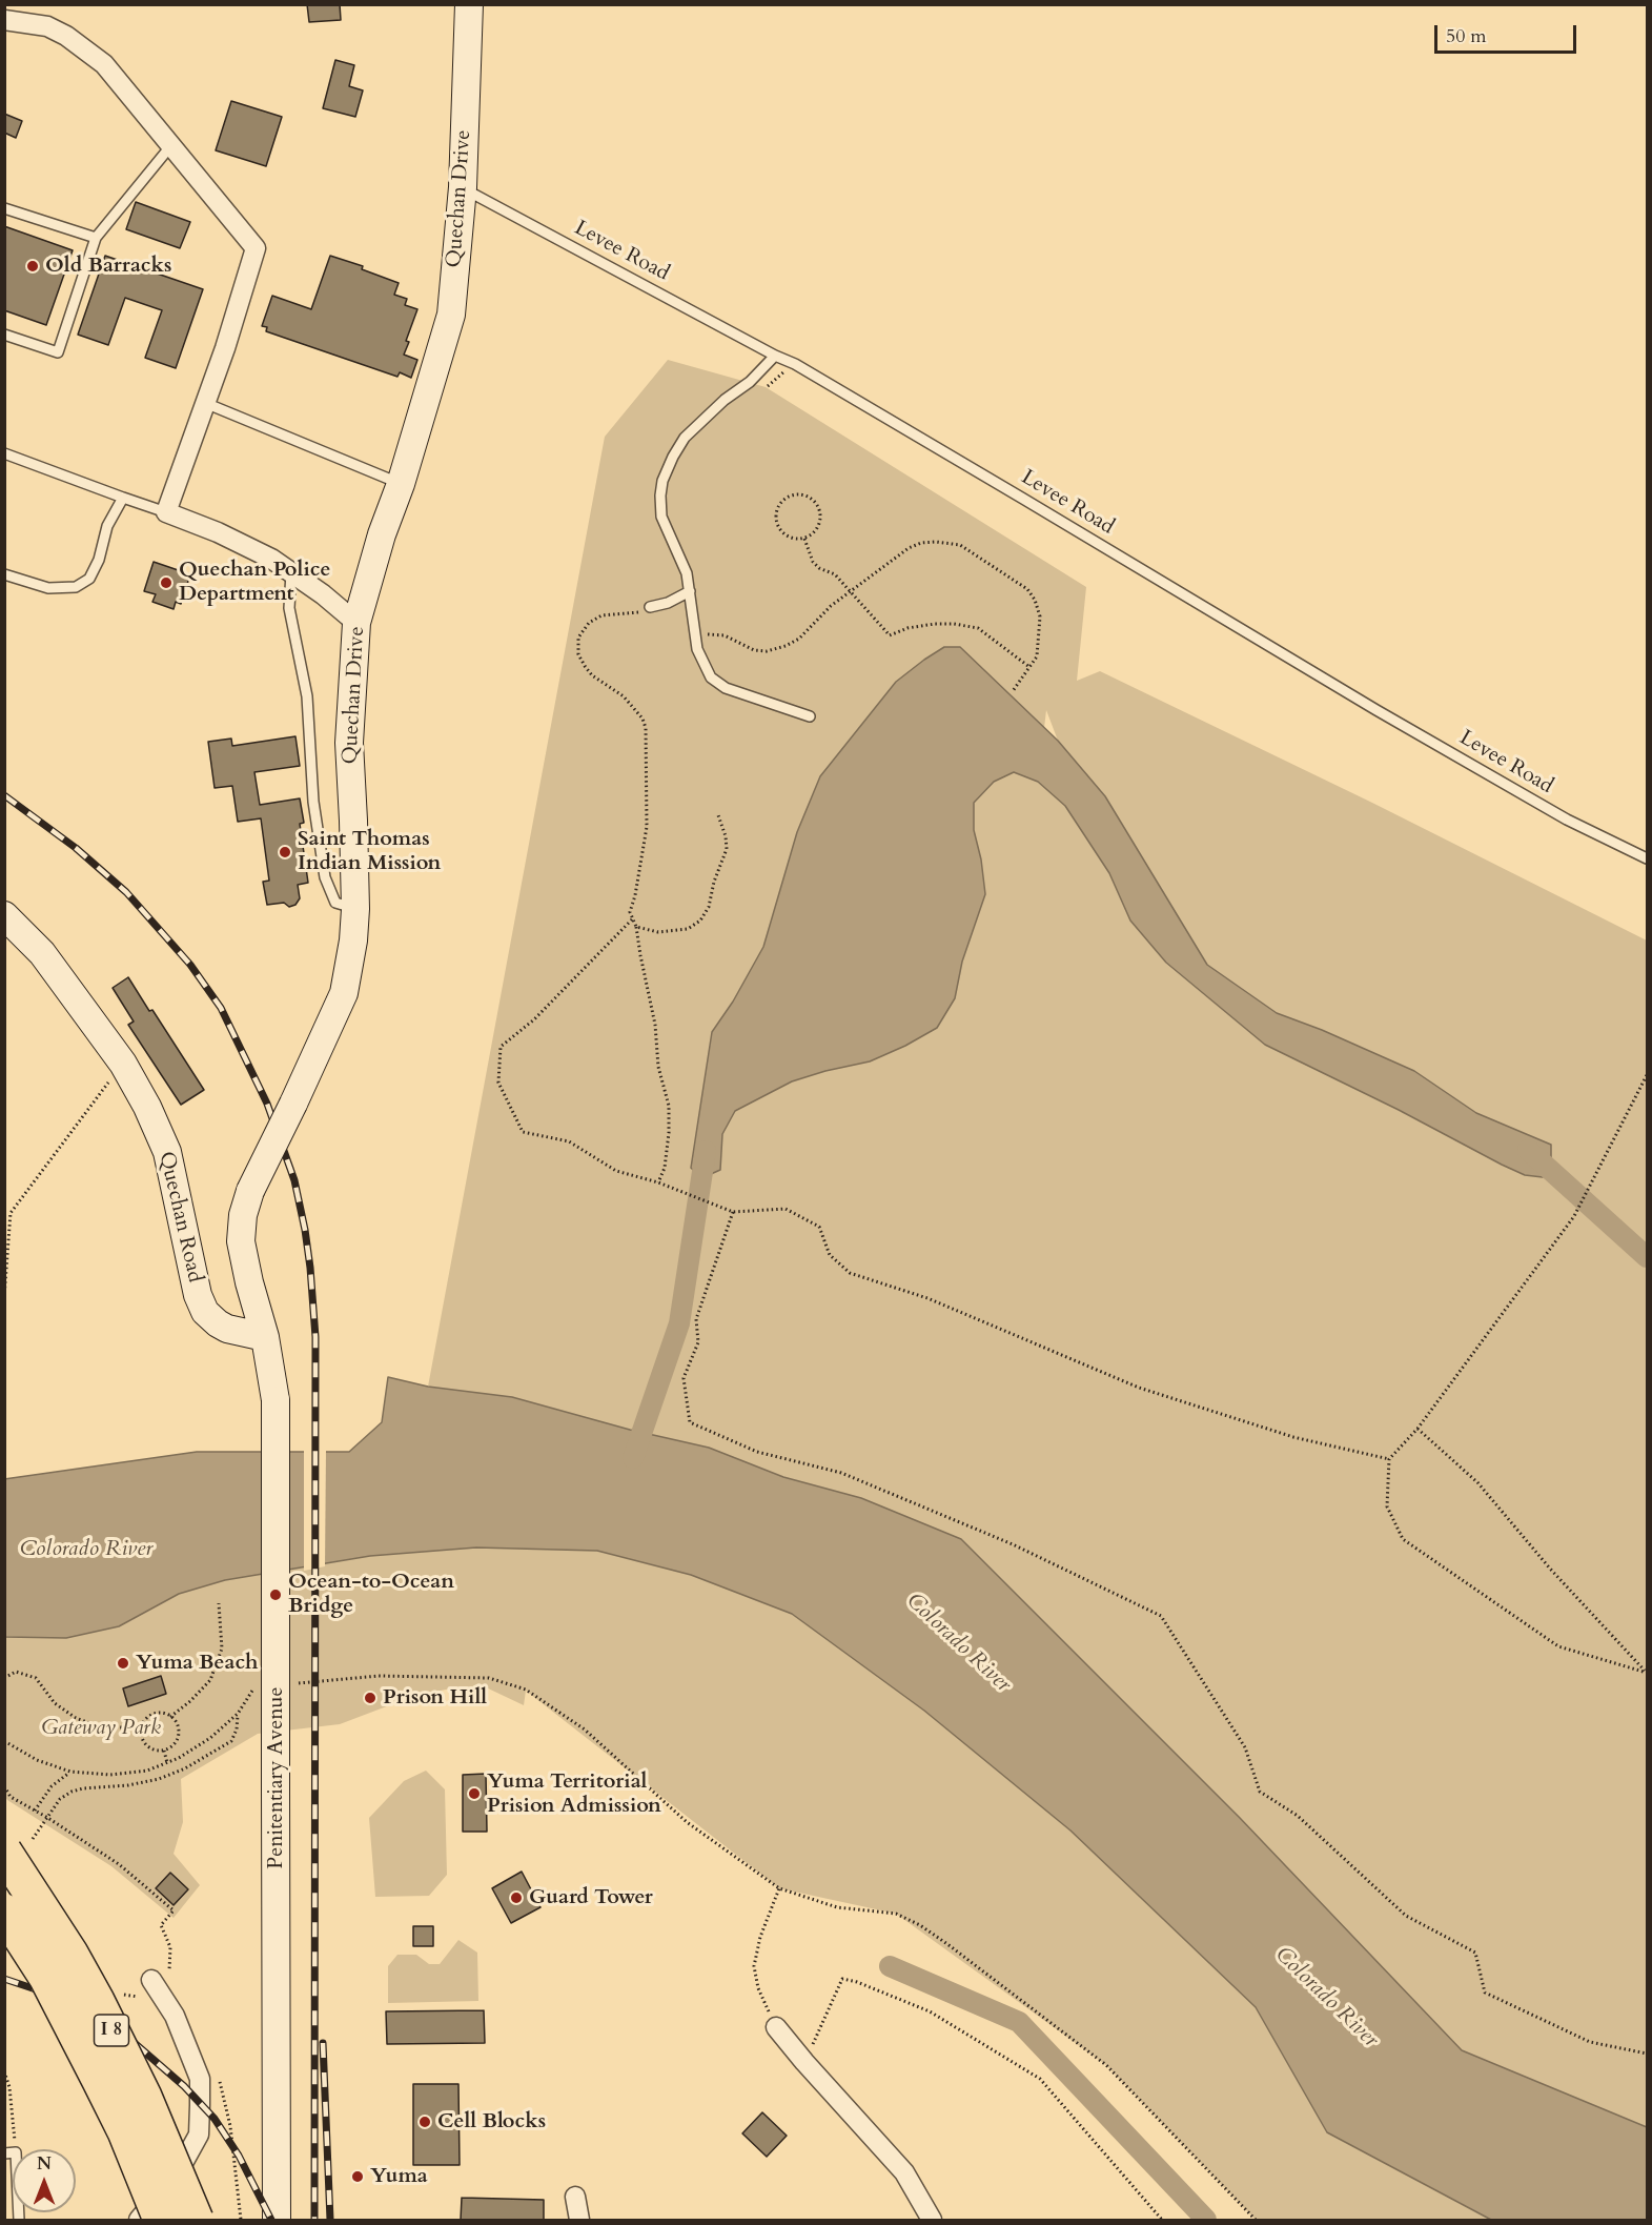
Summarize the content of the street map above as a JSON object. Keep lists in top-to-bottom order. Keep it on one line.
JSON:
{"streets":{"highway":["I 8"],"street":["Quechan Drive","Quechan Road","Penitentiary Avenue"],"lane":["Levee Road"]},"crossings":[["Quechan Drive","Levee Road"],["Quechan Drive","Quechan Road"],["Quechan Drive","Penitentiary Avenue"],["Quechan Road","Penitentiary Avenue"]],"water":["Colorado River"],"parks":["Gateway Park"],"places":["Old Barracks","Quechan Police Department","Saint Thomas Indian Mission","Ocean-to-Ocean Bridge","Yuma Beach","Prison Hill","Yuma Territorial Prision Admission","Guard Tower","Cell Blocks","Yuma"],"scale_bar":"50 m","north":"top"}
